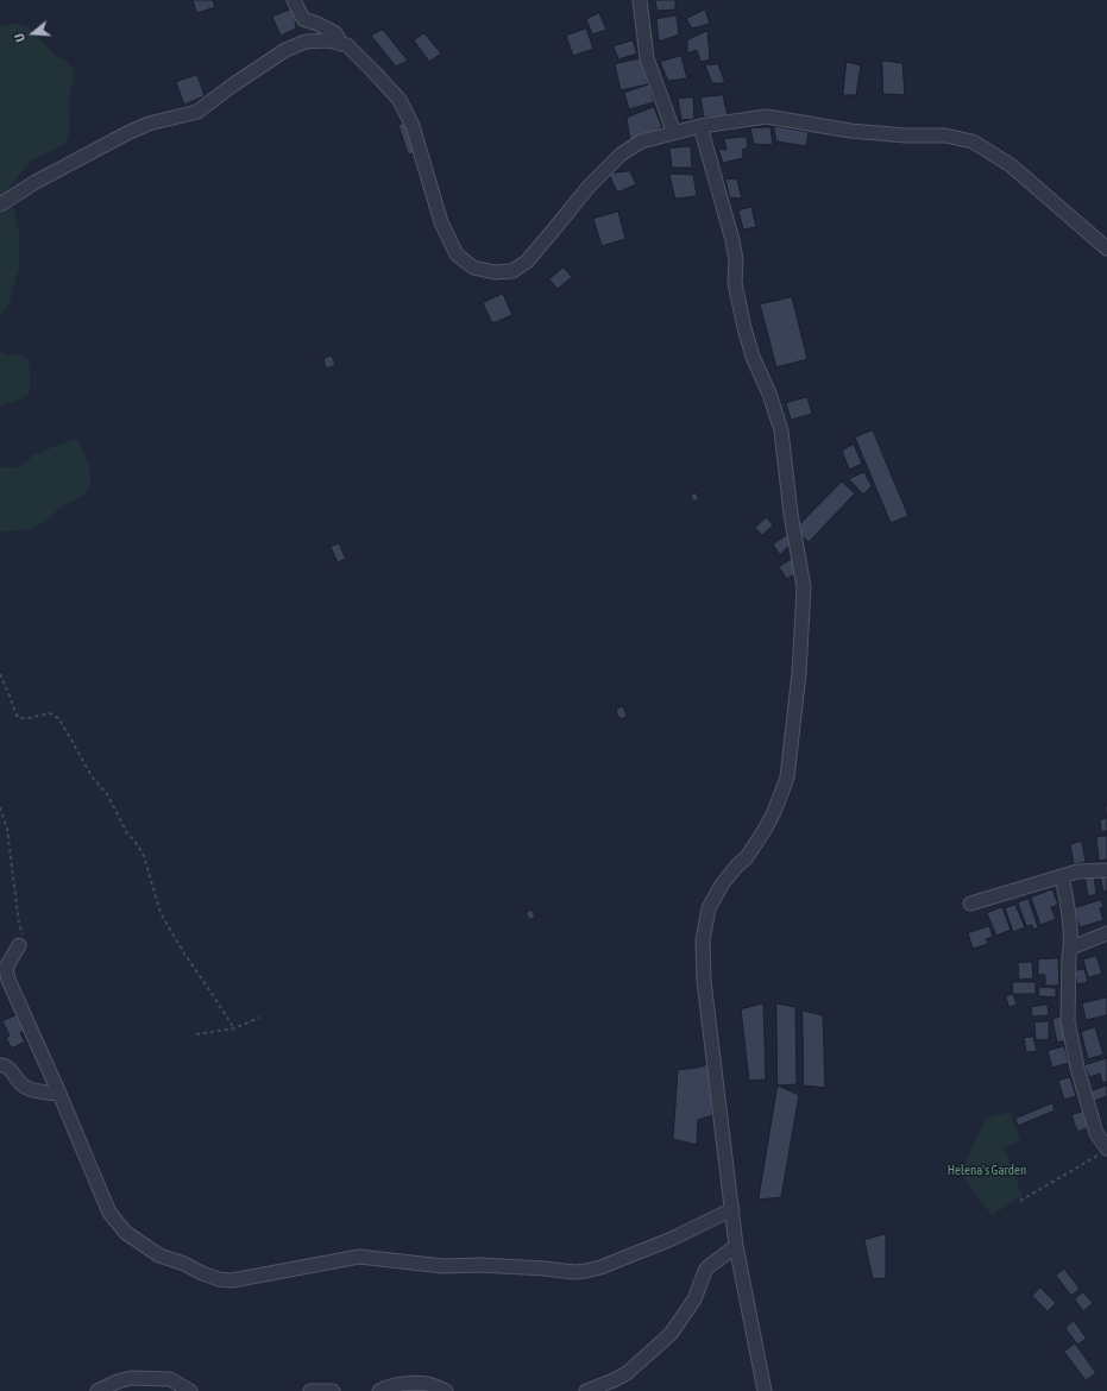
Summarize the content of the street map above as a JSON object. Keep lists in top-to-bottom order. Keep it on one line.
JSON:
{"parks":["Helena's Garden"],"north":"left"}
